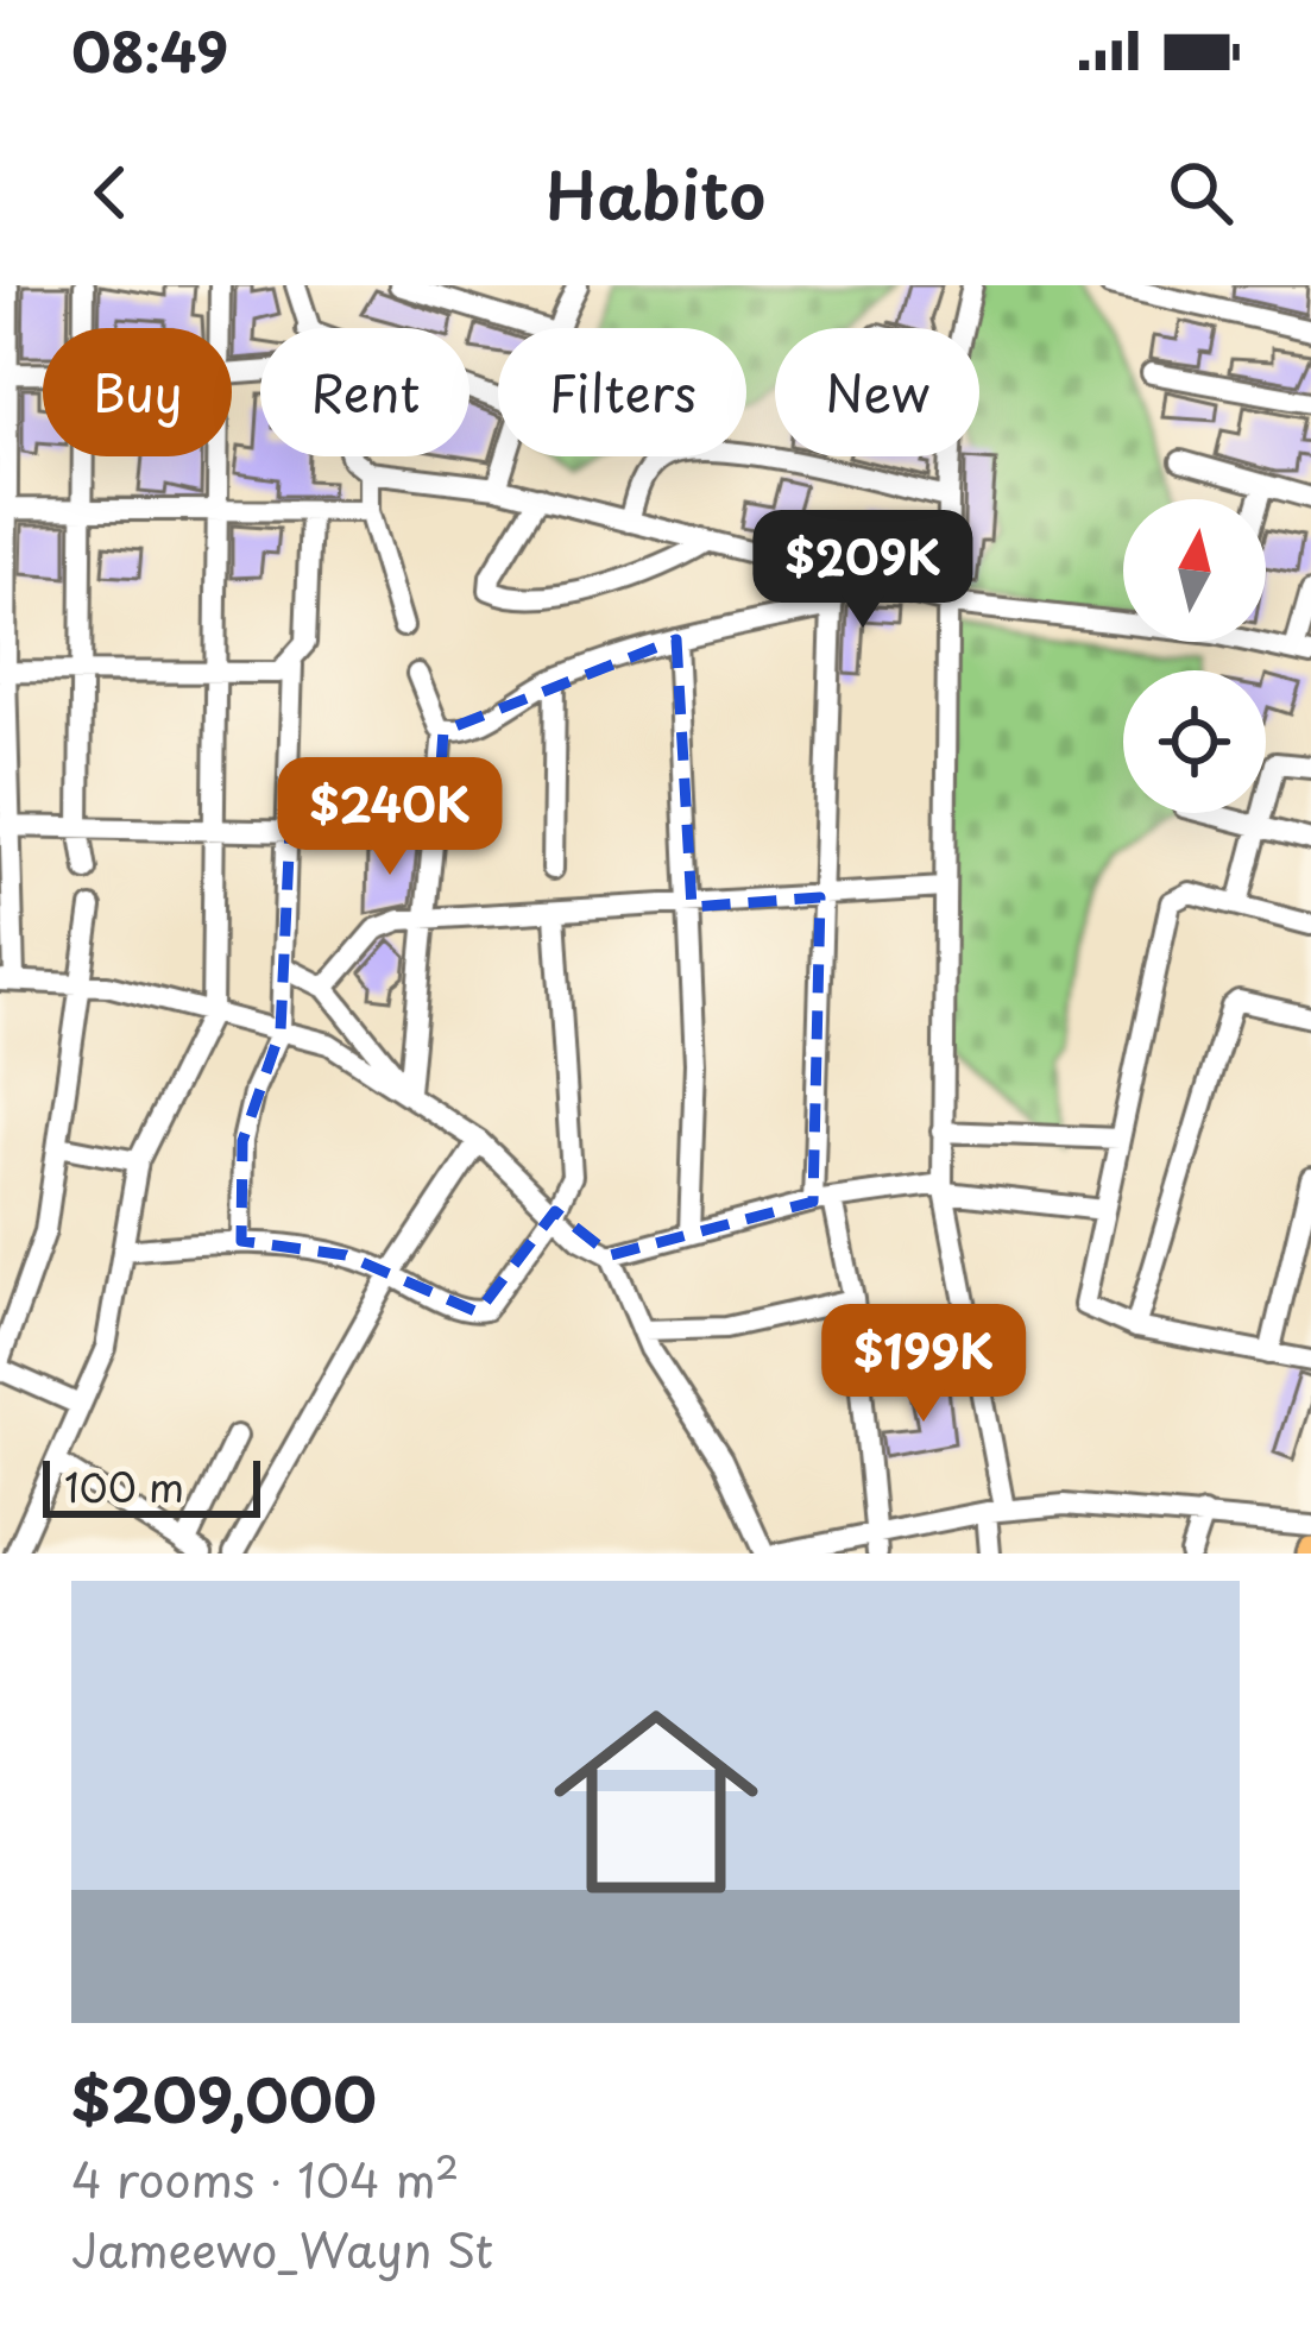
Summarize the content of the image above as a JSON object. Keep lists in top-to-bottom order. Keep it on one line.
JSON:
{"scale_bar":"100 m","north":"top","page":{"status":"08:49","header":"Habito","chip":["Buy","Rent","Filters","New"],"price":["$209K","$240K","$199K"],"scale":"100 m","list":[{"name":"$209,000","note":"4 rooms · 104 m² · Jameewo_Wayn St"}]}}
